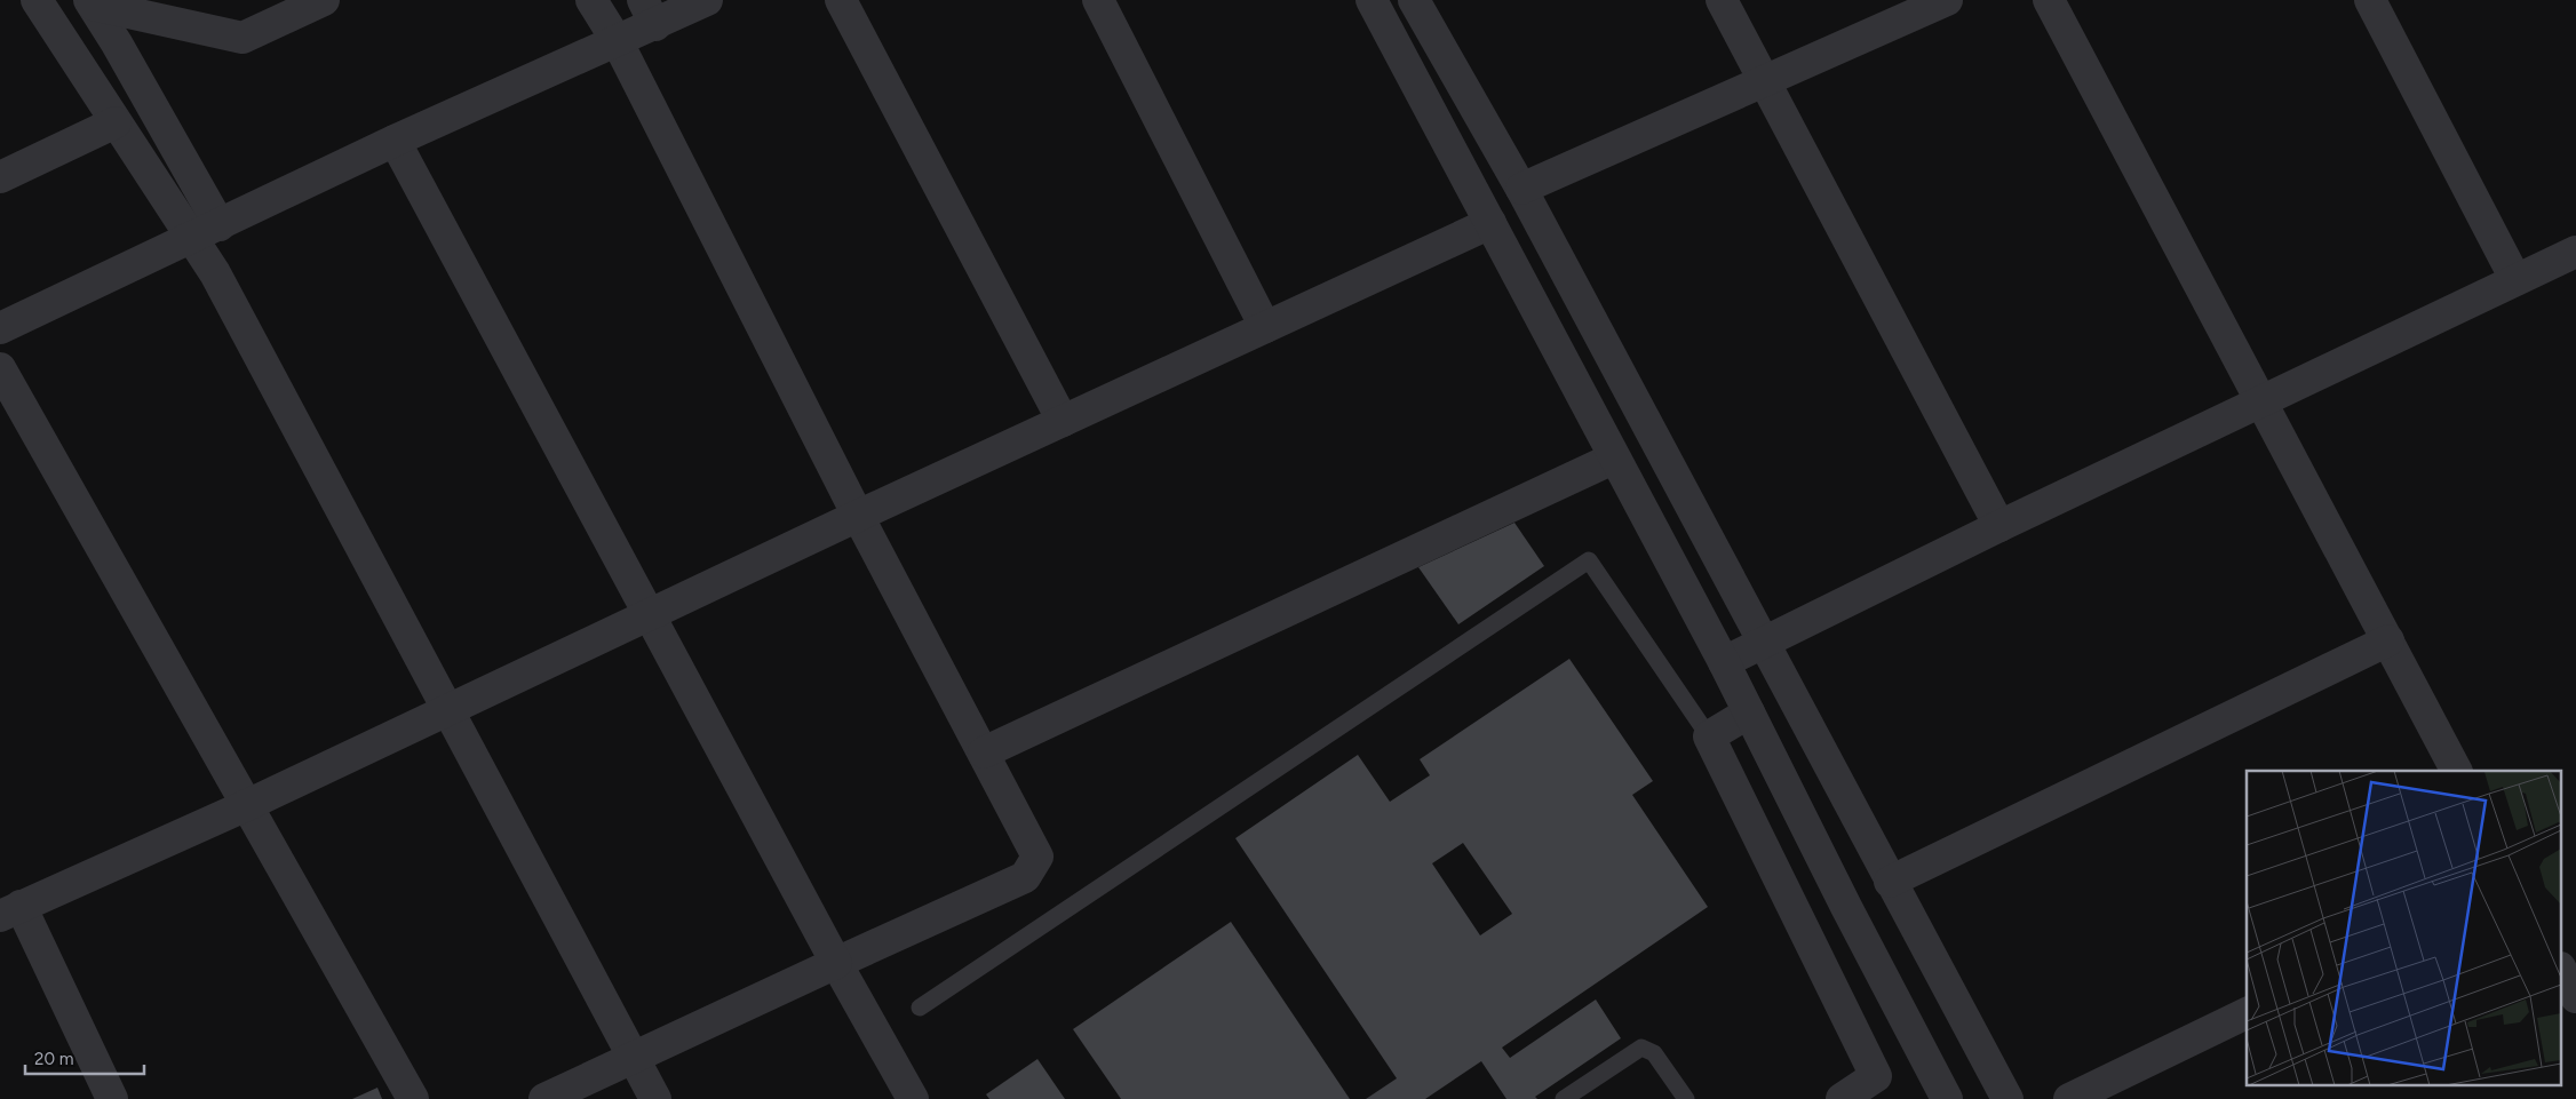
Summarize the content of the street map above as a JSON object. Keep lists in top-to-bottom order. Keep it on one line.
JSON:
{"scale_bar":"20 m"}
